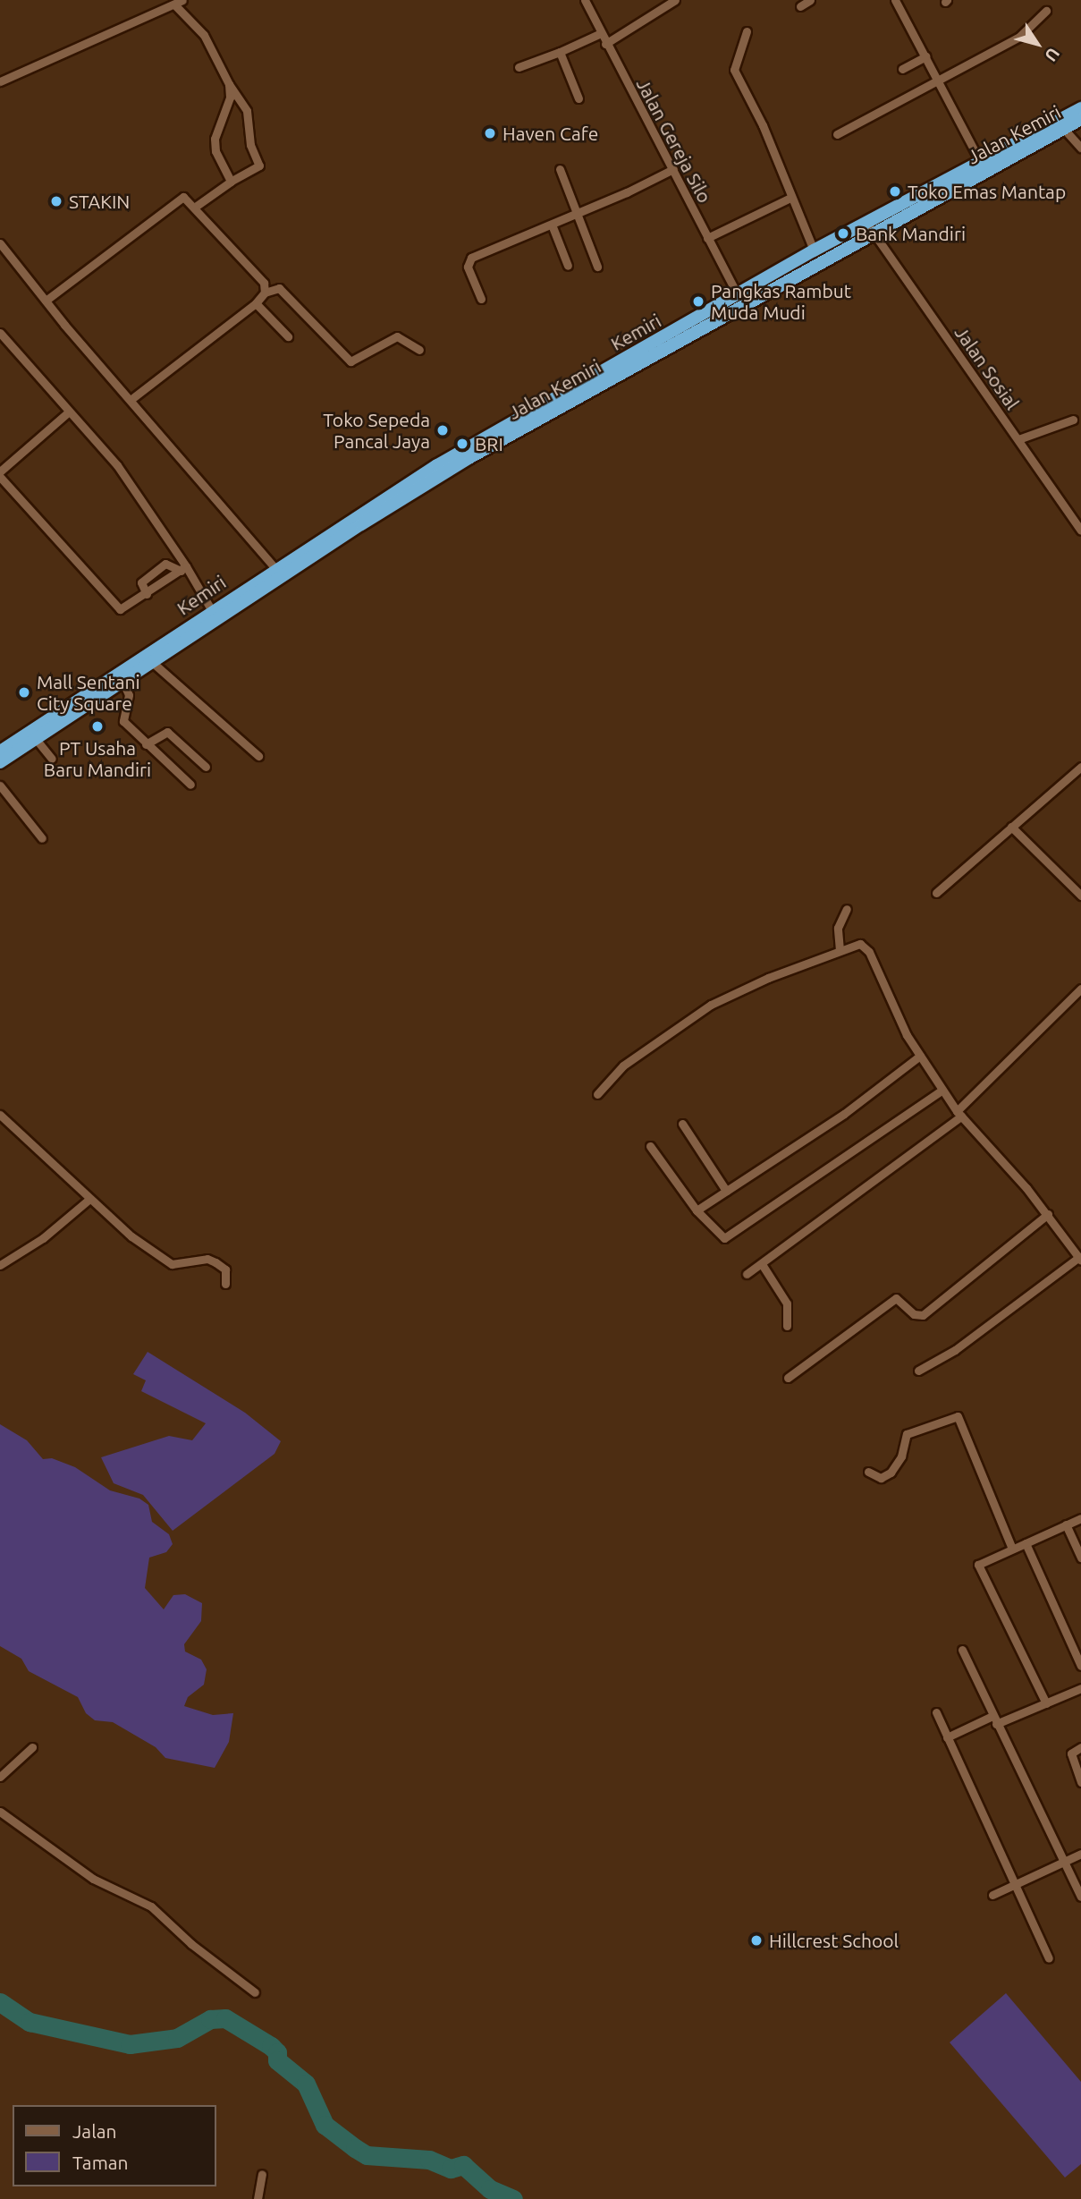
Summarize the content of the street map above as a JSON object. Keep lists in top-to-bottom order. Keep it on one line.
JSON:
{"streets":{"highway":["Jalan Kemiri","Kemiri"],"street":["Jalan Gereja Silo","Jalan Sosial"]},"crossings":[["Jalan Kemiri","Kemiri"],["Jalan Kemiri","Jalan Sosial"],["Jalan Gereja Silo","Kemiri"],["Kemiri","Jalan Sosial"]],"places":["Haven Cafe","Toko Emas Mantap","STAKIN","Bank Mandiri","Pangkas Rambut Muda Mudi","Toko Sepeda Pancal Jaya","BRI","Mall Sentani City Square","PT Usaha Baru Mandiri","Hillcrest School"],"legend":["Jalan","Taman"],"north":"bottom right"}
